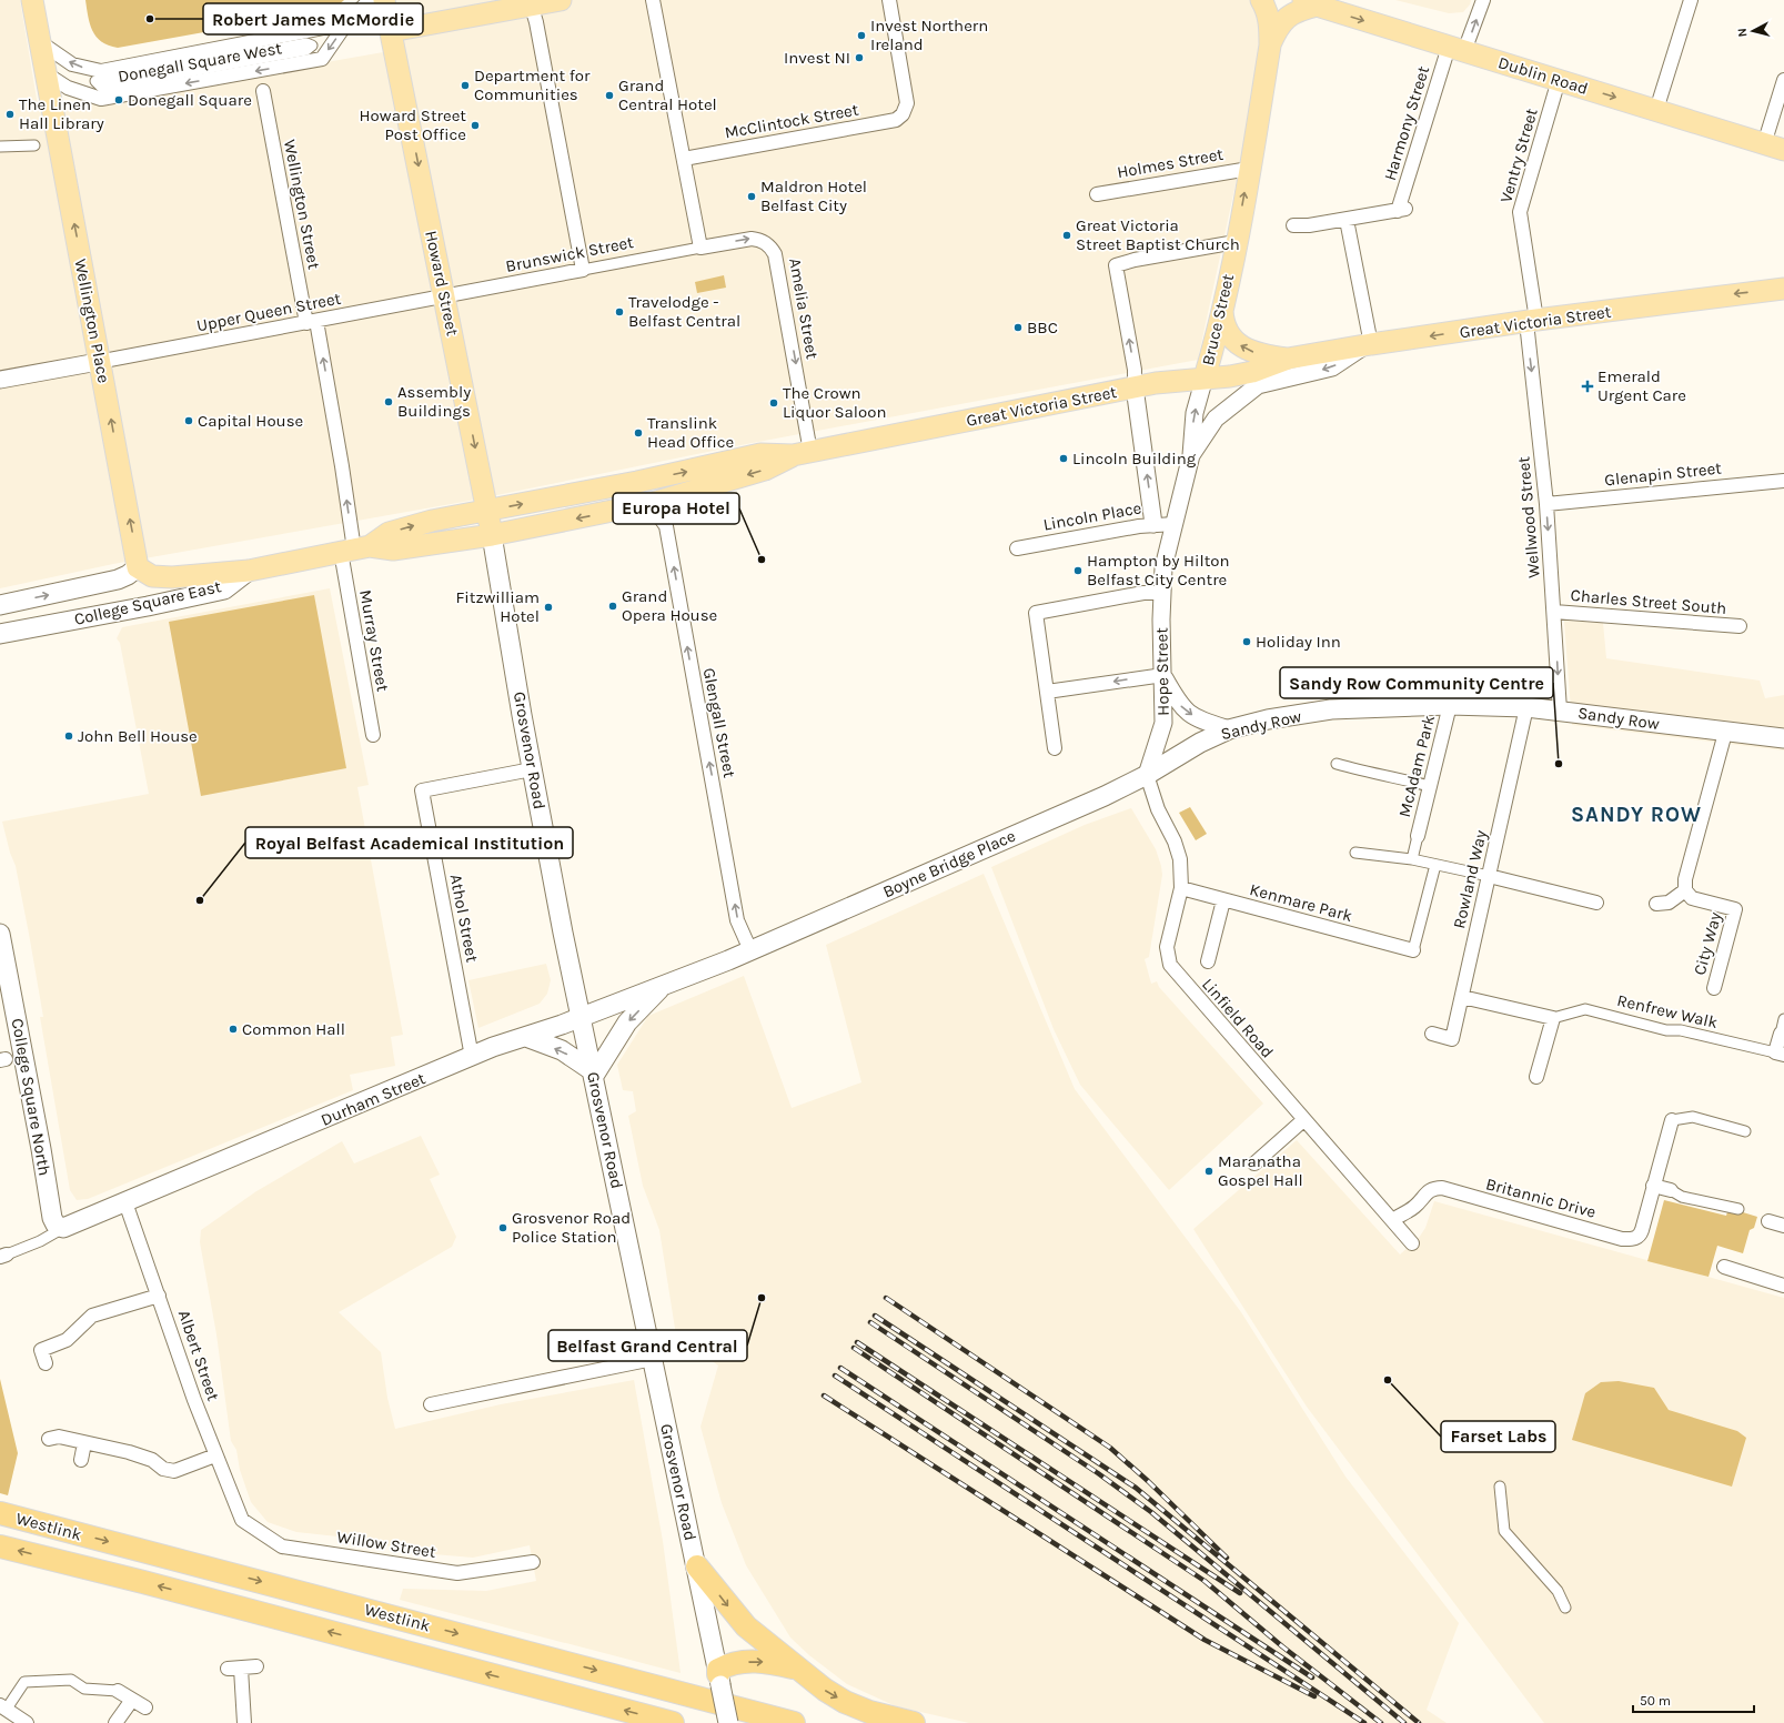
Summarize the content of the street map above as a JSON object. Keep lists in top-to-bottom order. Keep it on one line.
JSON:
{"streets":{"highway":["Westlink"],"main road":["Dublin Road","Howard Street","Bruce Street","Wellington Place","Great Victoria Street","College Square East","Sandy Row","Grosvenor Road","Boyne Bridge Place","College Square North","Durham Street"],"street":["Donegall Square West","McClintock Street","Harmony Street","Ventry Street","Holmes Street","Wellington Street","Brunswick Street","Amelia Street","Upper Queen Street","Glenapin Street","Lincoln Place","Wellwood Street","Charles Street South","Murray Street","Hope Street","Glengall Street","McAdam Park","Rowland Way","Kenmare Park","Athol Street","City Way","Renfrew Walk","Linfield Road","Britannic Drive","Albert Street","Willow Street"]},"crossings":[["Donegall Square West","Wellington Place"],["Dublin Road","Harmony Street"],["Dublin Road","Ventry Street"],["Dublin Road","Bruce Street"],["Ventry Street","Great Victoria Street"],["Ventry Street","Wellwood Street"],["Holmes Street","Bruce Street"],["Wellington Street","Upper Queen Street"],["Wellington Street","Great Victoria Street"],["Wellington Street","Murray Street"],["Brunswick Street","Howard Street"],["Brunswick Street","Amelia Street"],["Brunswick Street","Upper Queen Street"],["Howard Street","Upper Queen Street"],["Howard Street","Great Victoria Street"],["Howard Street","Grosvenor Road"],["Amelia Street","Great Victoria Street"],["Upper Queen Street","Wellington Place"],["Bruce Street","Great Victoria Street"],["Bruce Street","Lincoln Place"],["Bruce Street","Hope Street"],["Wellington Place","College Square East"],["Great Victoria Street","Wellwood Street"],["Great Victoria Street","Murray Street"],["Great Victoria Street","Glengall Street"],["Great Victoria Street","Grosvenor Road"],["Glenapin Street","Wellwood Street"],["Wellwood Street","Charles Street South"],["Wellwood Street","Sandy Row"],["Hope Street","Sandy Row"],["Hope Street","Boyne Bridge Place"],["Hope Street","Linfield Road"],["Sandy Row","McAdam Park"],["Sandy Row","Boyne Bridge Place"],["Sandy Row","Rowland Way"],["Sandy Row","Linfield Road"],["Glengall Street","Boyne Bridge Place"],["Glengall Street","Durham Street"],["Grosvenor Road","Athol Street"],["Grosvenor Road","Durham Street"],["Boyne Bridge Place","Linfield Road"],["Boyne Bridge Place","Durham Street"],["Kenmare Park","Linfield Road"],["Athol Street","Durham Street"],["Linfield Road","Britannic Drive"],["College Square North","Durham Street"],["Durham Street","Albert Street"],["Albert Street","Willow Street"]],"one_way":["Donegall Square West","Dublin Road","Wellington Street","Howard Street","Wellington Place","Wellwood Street","Glengall Street"],"districts":["SANDY ROW"],"places":{"other":["Robert James McMordie","Invest Northern Ireland","Invest NI","Department for Communities","Grand Central Hotel","Donegall Square","The Linen Hall Library","Howard Street Post Office","Maldron Hotel Belfast City","Great Victoria Street Baptist Church","Travelodge - Belfast Central","BBC","Assembly Buildings","The Crown Liquor Saloon","Capital House","Translink Head Office","Lincoln Building","Europa Hotel","Hampton by Hilton Belfast City Centre","Grand Opera House","Fitzwilliam Hotel","Holiday Inn","John Bell House","Sandy Row Community Centre","Royal Belfast Academical Institution","Common Hall","Maranatha Gospel Hall","Grosvenor Road Police Station","Belfast Grand Central","Farset Labs"],"health":["Emerald Urgent Care"]},"scale_bar":"50 m","north":"left"}
